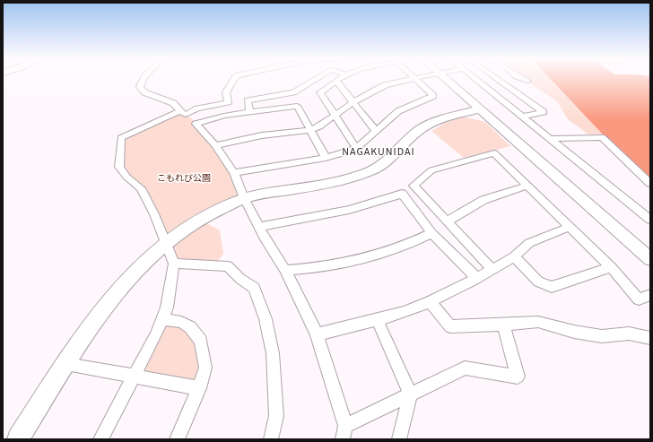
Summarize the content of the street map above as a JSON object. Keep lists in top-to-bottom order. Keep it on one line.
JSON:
{"districts":["NAGAKUNIDAI"],"parks":["こもれび公園"]}
